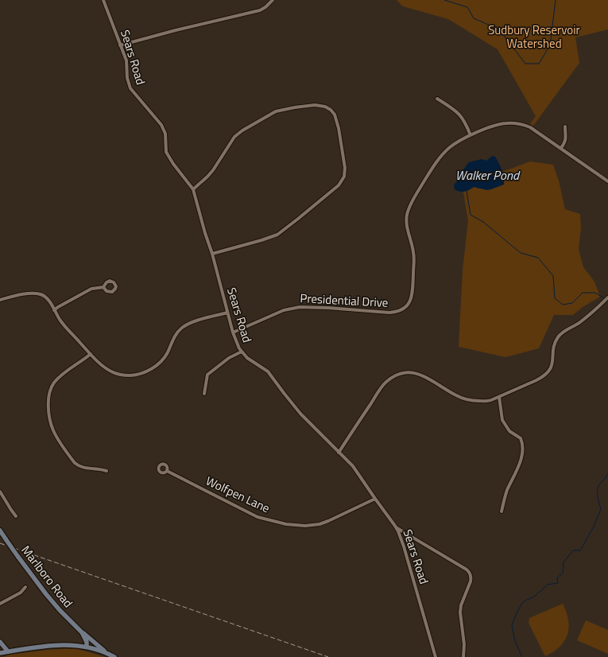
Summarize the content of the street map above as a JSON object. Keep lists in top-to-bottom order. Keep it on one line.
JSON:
{"streets":{"main road":["Marlboro Road"],"street":["Sears Road","Presidential Drive","Wolfpen Lane"]},"crossings":[["Sears Road","Presidential Drive"],["Sears Road","Wolfpen Lane"]],"water":["Walker Pond"],"parks":["Sudbury Reservoir Watershed"]}
